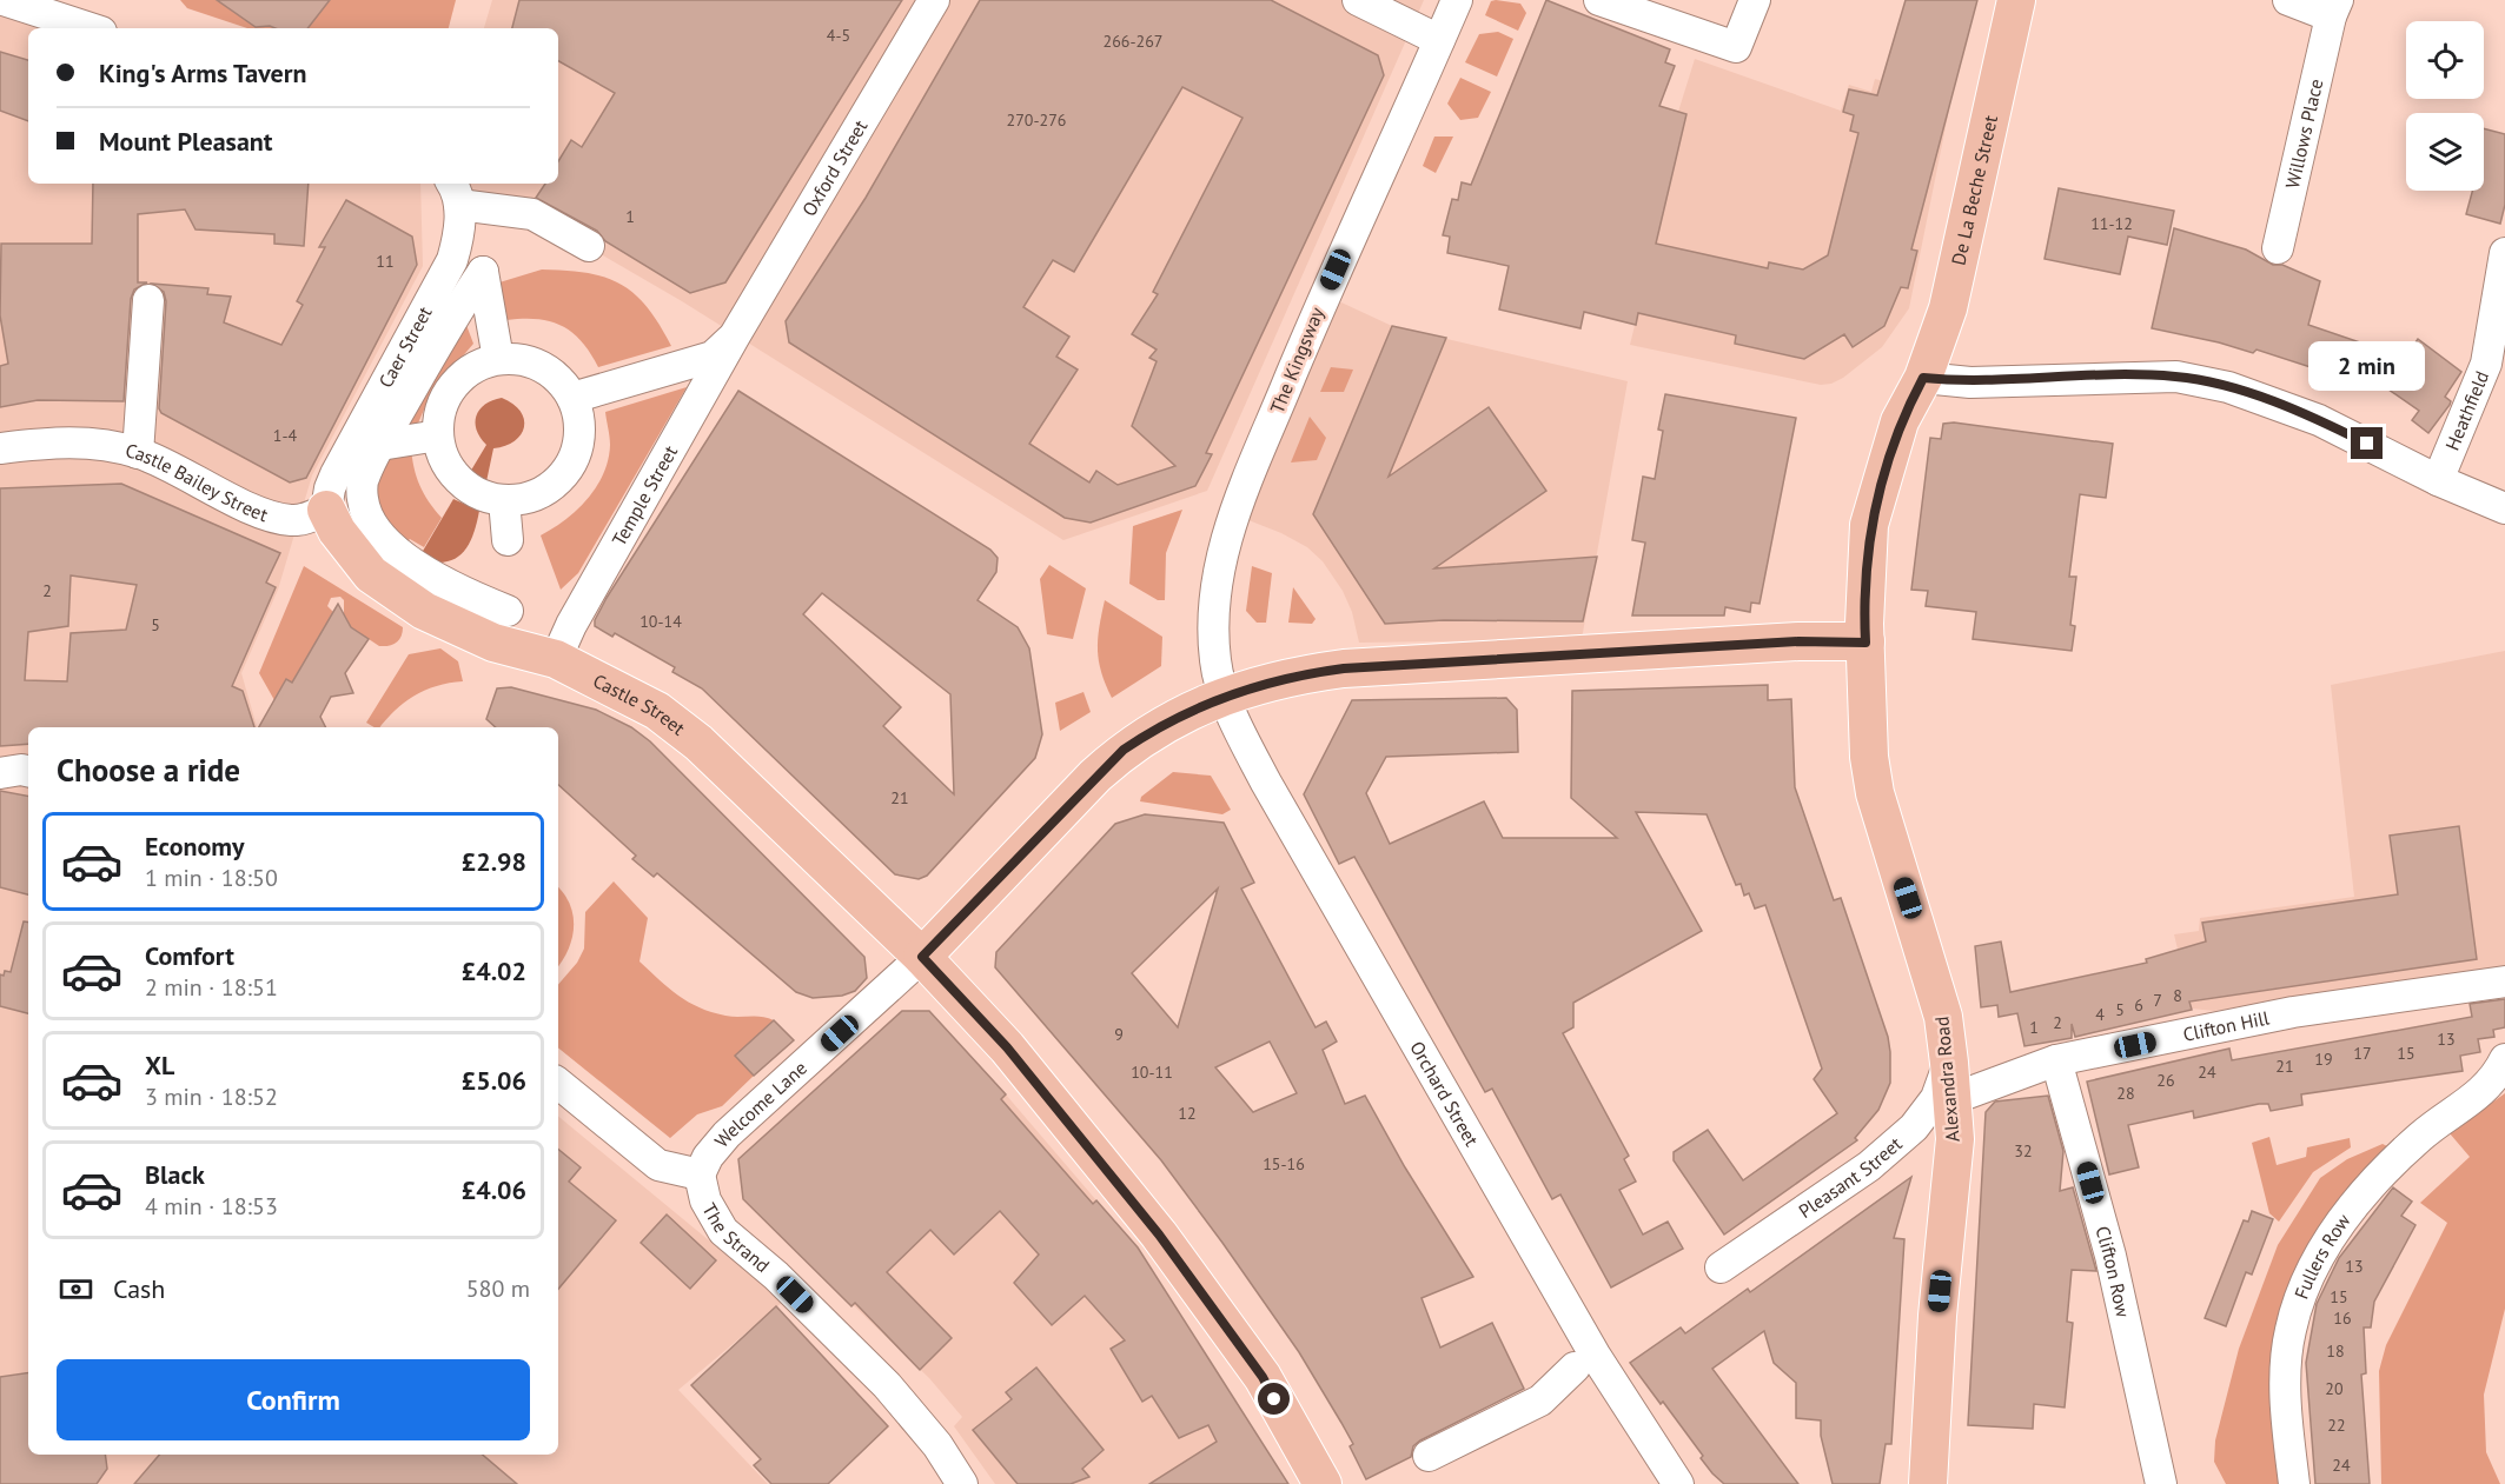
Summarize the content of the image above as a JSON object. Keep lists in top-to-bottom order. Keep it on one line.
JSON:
{"streets":{"main road":["De La Beche Street","Castle Street","Alexandra Road"],"street":["Willows Place","Oxford Street","Caer Street","The Kingsway","Heathfield","Castle Bailey Street","Temple Street","Clifton Hill","Orchard Street","Welcome Lane","Pleasant Street","The Strand","Fullers Row","Clifton Row"]},"crossings":[["Oxford Street","Temple Street"],["De La Beche Street","Alexandra Road"],["Caer Street","Castle Bailey Street"],["Caer Street","Castle Street"],["The Kingsway","Orchard Street"],["Castle Bailey Street","Castle Street"],["Temple Street","Castle Street"],["Castle Street","Welcome Lane"],["Clifton Hill","Alexandra Road"],["Clifton Hill","Pleasant Street"],["Clifton Hill","Clifton Row"],["Alexandra Road","Pleasant Street"],["Welcome Lane","The Strand"]],"house_numbers":["4-5","266-267","270-276","1","11-12","11","1-4","2","10-14","5","21","8","7","6","5","4","2","1","9","13","17","15","19","21","10-11","24","26","28","12","32","15-16","13","15","16","18","20","22","24"],"page":{"banner":["King's Arms Tavern","Mount Pleasant"],"bubble":"2 min","heading":"Choose a ride","list":[{"name":"Economy","note":"1 min · 18:50","value":"£2.98"},{"name":"Comfort","note":"2 min · 18:51","value":"£4.02"},{"name":"XL","note":"3 min · 18:52","value":"£5.06"},{"name":"Black","note":"4 min · 18:53","value":"£4.06"}],"pay":["Cash","580 m"],"buttons":"Confirm"}}
